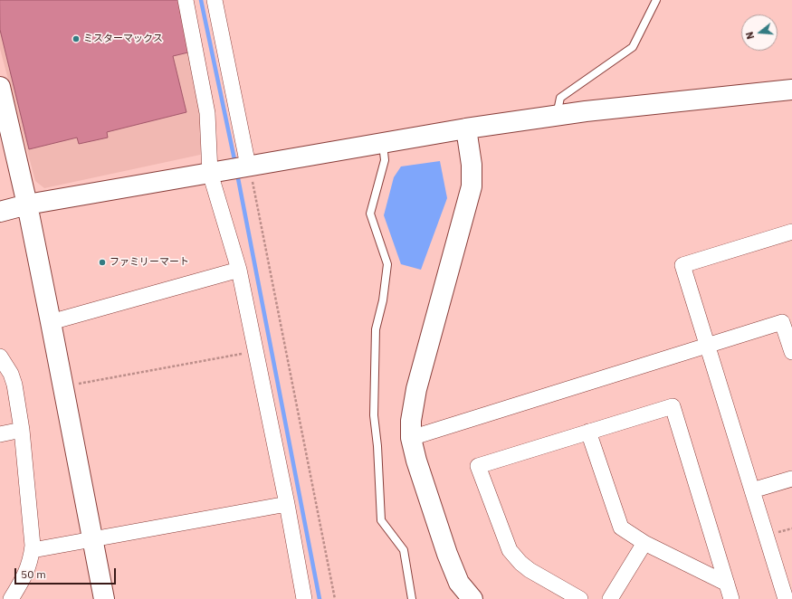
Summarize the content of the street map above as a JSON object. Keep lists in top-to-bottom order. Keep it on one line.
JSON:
{"places":["ミスターマックス","ファミリーマート"],"scale_bar":"50 m","north":"left"}
